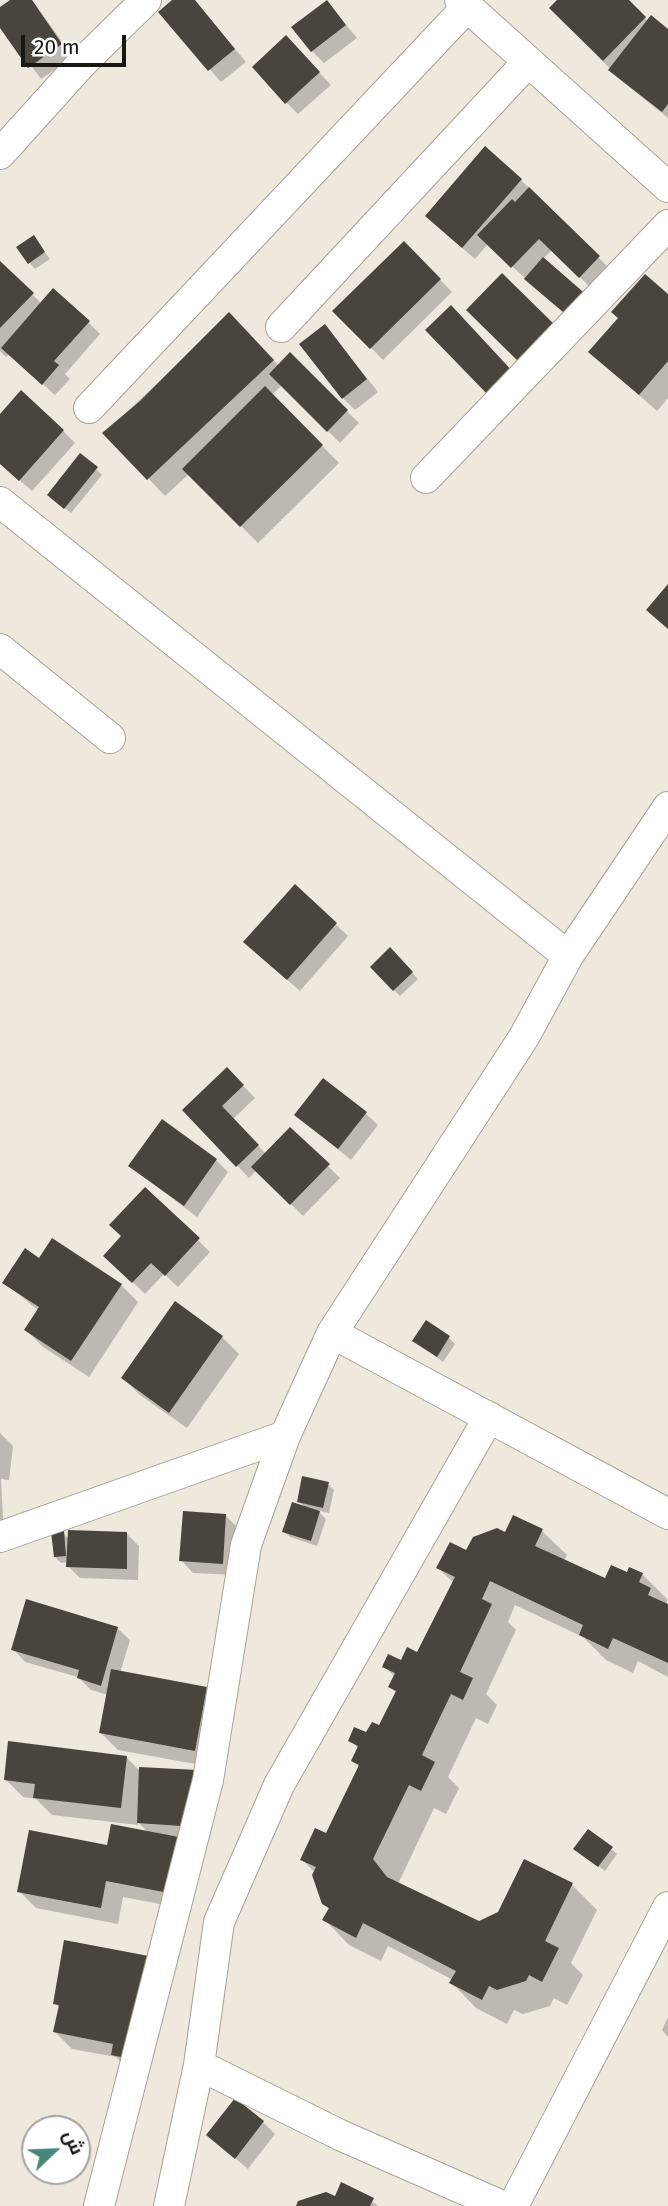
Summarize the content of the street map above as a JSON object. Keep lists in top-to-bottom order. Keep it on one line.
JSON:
{"scale_bar":"20 m","north":"top right"}
